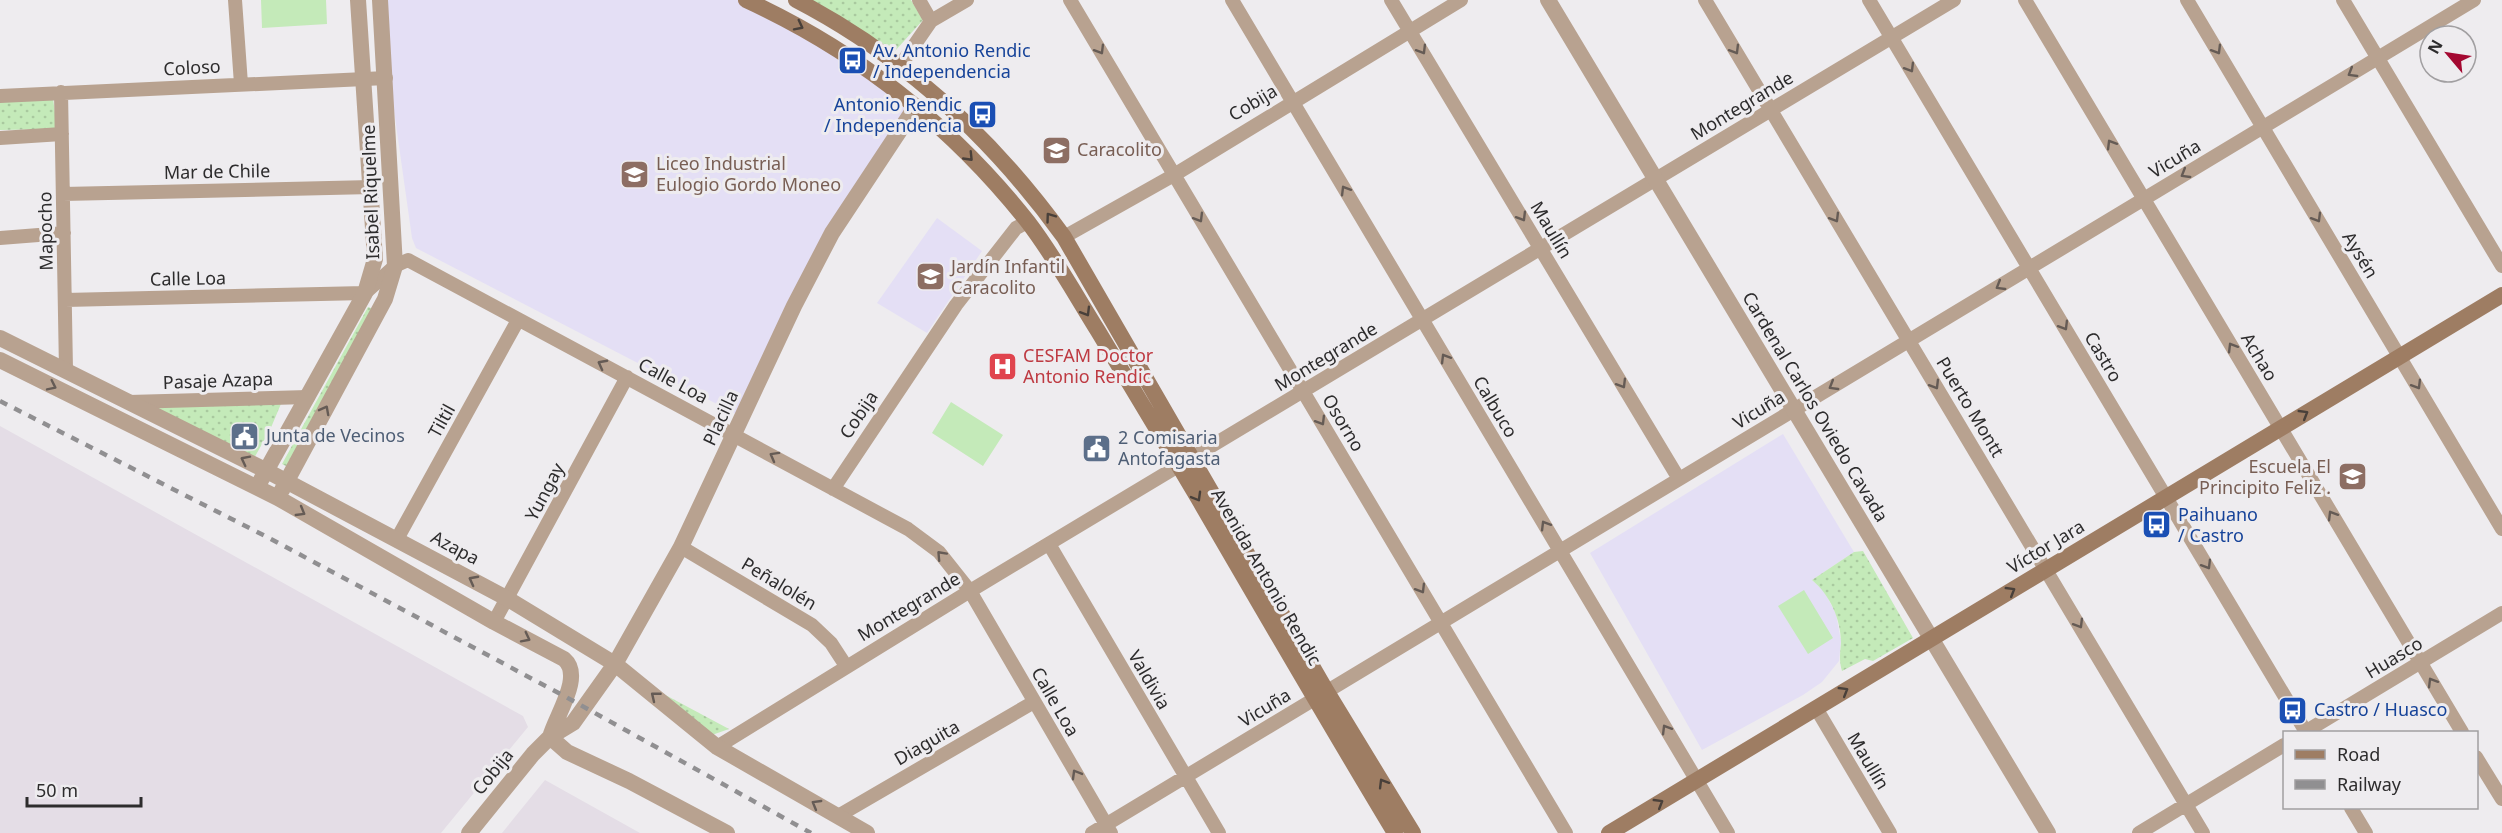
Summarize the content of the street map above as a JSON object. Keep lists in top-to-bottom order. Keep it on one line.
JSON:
{"streets":{"main road":["Víctor Jara","Avenida Antonio Rendic"],"street":["Coloso","Cobija","Montegrande","Vicuña","Mar de Chile","Isabel Riquelme","Maullín","Mapocho","Aysén","Calle Loa","Castro","Achao","Pasaje Azapa","Calbuco","Cardenal Carlos Oviedo Cavada","Puerto Montt","Placilla","Tiltil","Osorno","Yungay","Azapa","Peñalolén","Huasco","Valdivia","Diaguita"]},"crossings":[["Coloso","Isabel Riquelme"],["Coloso","Mapocho"],["Cobija","Maullín"],["Cobija","Calle Loa"],["Cobija","Calbuco"],["Cobija","Placilla"],["Cobija","Osorno"],["Cobija","Avenida Antonio Rendic"],["Montegrande","Maullín"],["Montegrande","Calle Loa"],["Montegrande","Castro"],["Montegrande","Calbuco"],["Montegrande","Cardenal Carlos Oviedo Cavada"],["Montegrande","Puerto Montt"],["Montegrande","Osorno"],["Montegrande","Azapa"],["Montegrande","Avenida Antonio Rendic"],["Montegrande","Peñalolén"],["Montegrande","Valdivia"],["Vicuña","Maullín"],["Vicuña","Aysén"],["Vicuña","Calle Loa"],["Vicuña","Castro"],["Vicuña","Achao"],["Vicuña","Calbuco"],["Vicuña","Cardenal Carlos Oviedo Cavada"],["Vicuña","Puerto Montt"],["Vicuña","Osorno"],["Vicuña","Avenida Antonio Rendic"],["Vicuña","Valdivia"],["Mar de Chile","Isabel Riquelme"],["Mar de Chile","Mapocho"],["Isabel Riquelme","Calle Loa"],["Isabel Riquelme","Pasaje Azapa"],["Isabel Riquelme","Azapa"],["Maullín","Víctor Jara"],["Mapocho","Calle Loa"],["Mapocho","Azapa"],["Aysén","Víctor Jara"],["Calle Loa","Placilla"],["Calle Loa","Tiltil"],["Calle Loa","Yungay"],["Calle Loa","Diaguita"],["Castro","Víctor Jara"],["Achao","Víctor Jara"],["Achao","Huasco"],["Pasaje Azapa","Azapa"],["Calbuco","Víctor Jara"],["Cardenal Carlos Oviedo Cavada","Víctor Jara"],["Puerto Montt","Víctor Jara"],["Placilla","Azapa"],["Placilla","Avenida Antonio Rendic"],["Placilla","Peñalolén"],["Tiltil","Azapa"],["Yungay","Azapa"],["Azapa","Diaguita"]],"one_way":["Maullín","Aysén","Calle Loa","Castro","Achao","Calbuco","Puerto Montt","Osorno","Víctor Jara"],"places":{"bus stop":["Av. Antonio Rendic / Independencia","Antonio Rendic / Independencia","Paihuano / Castro","Castro / Huasco"],"school or university":["Caracolito","Liceo Industrial Eulogio Gordo Moneo","Jardín Infantil Caracolito","Escuela El Principito Feliz ."],"hospital":["CESFAM Doctor Antonio Rendic"],"public building":["Junta de Vecinos","2 Comisaria Antofagasta"]},"legend":["Road","Railway"],"scale_bar":"50 m","north":"top left"}
